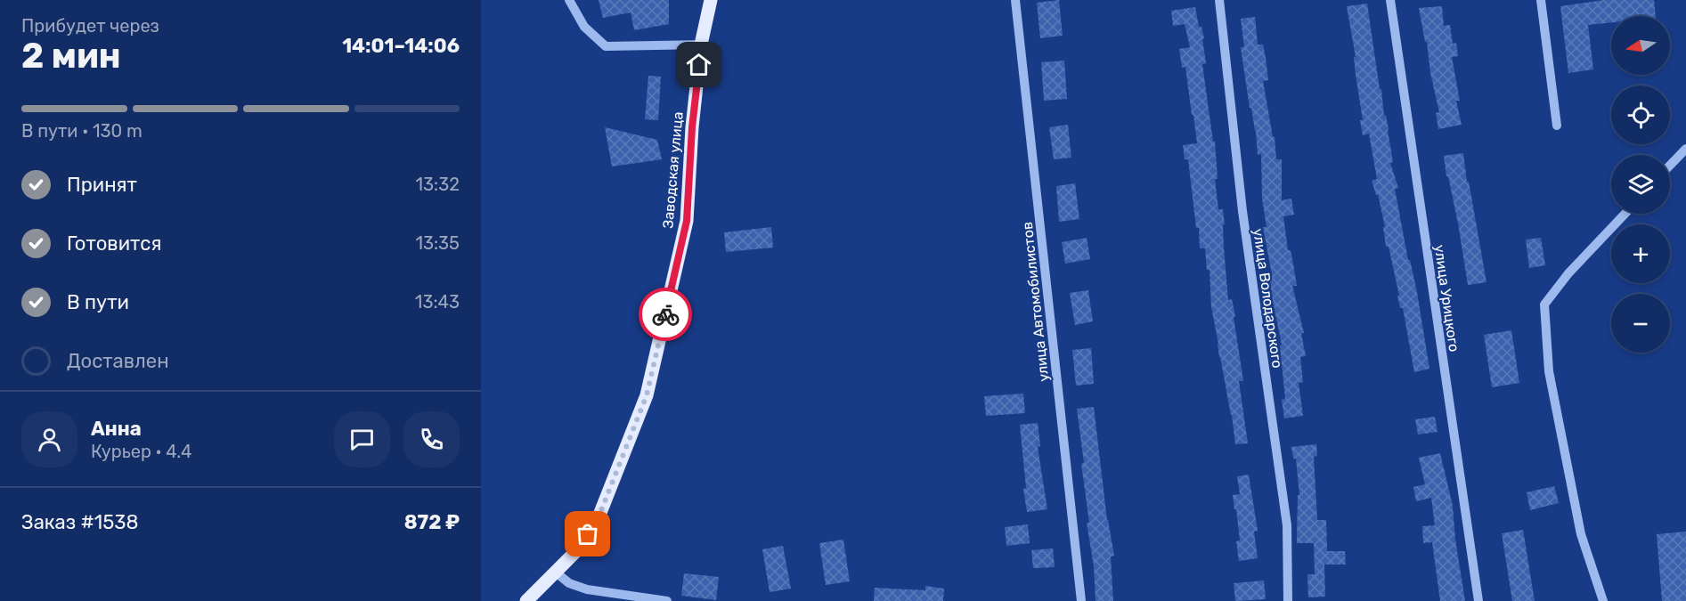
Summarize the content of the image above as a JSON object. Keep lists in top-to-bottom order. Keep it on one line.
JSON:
{"streets":{"main road":["Заводская улица"],"street":["улица Володарского","улица Урицкого","улица Автомобилистов"]},"north":"left","page":{"heading":["2 мин","Прибудет через","14:01–14:06"],"panel":["Анна","Курьер · 4.4","Заказ #1538","872 ₽"],"map_buttons":["+","−"],"bar":"В пути · 130 m","list":[["Принят","13:32"],["Готовится","13:35"],["В пути","13:43"],"Доставлен"]}}
